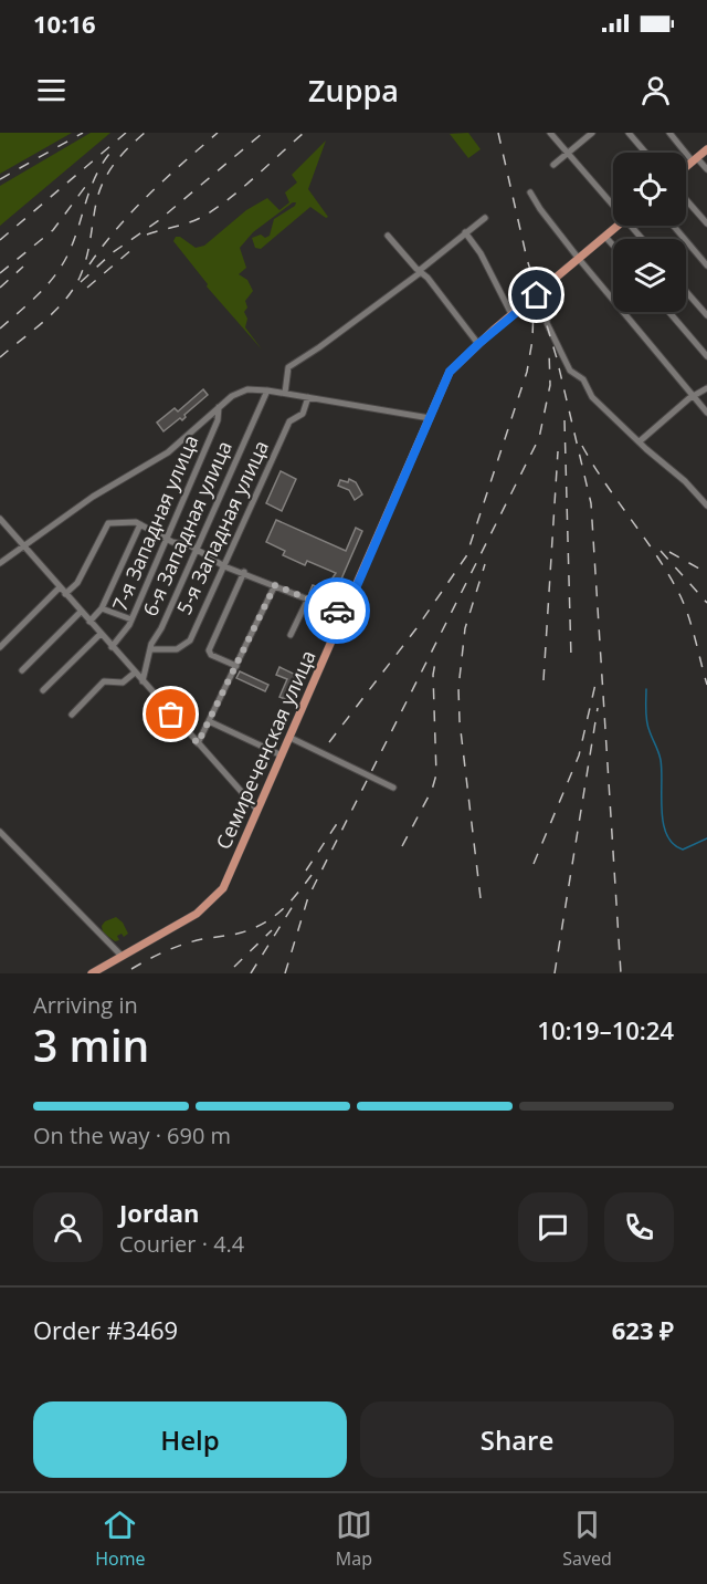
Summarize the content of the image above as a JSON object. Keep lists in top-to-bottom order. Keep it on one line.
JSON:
{"streets":{"main road":["Семиреченская улица"],"street":["7-я Западная улица","5-я Западная улица","6-я Западная улица"]},"crossings":[["5-я Западная улица","6-я Западная улица"]],"page":{"status":"10:16","header":"Zuppa","heading":["3 min","Arriving in","10:19–10:24"],"panel":["Jordan","Courier · 4.4","Order #3469","623 ₽"],"bar":"On the way · 690 m","buttons":["Help","Share"],"tabs":["Home","Map","Saved"]}}
